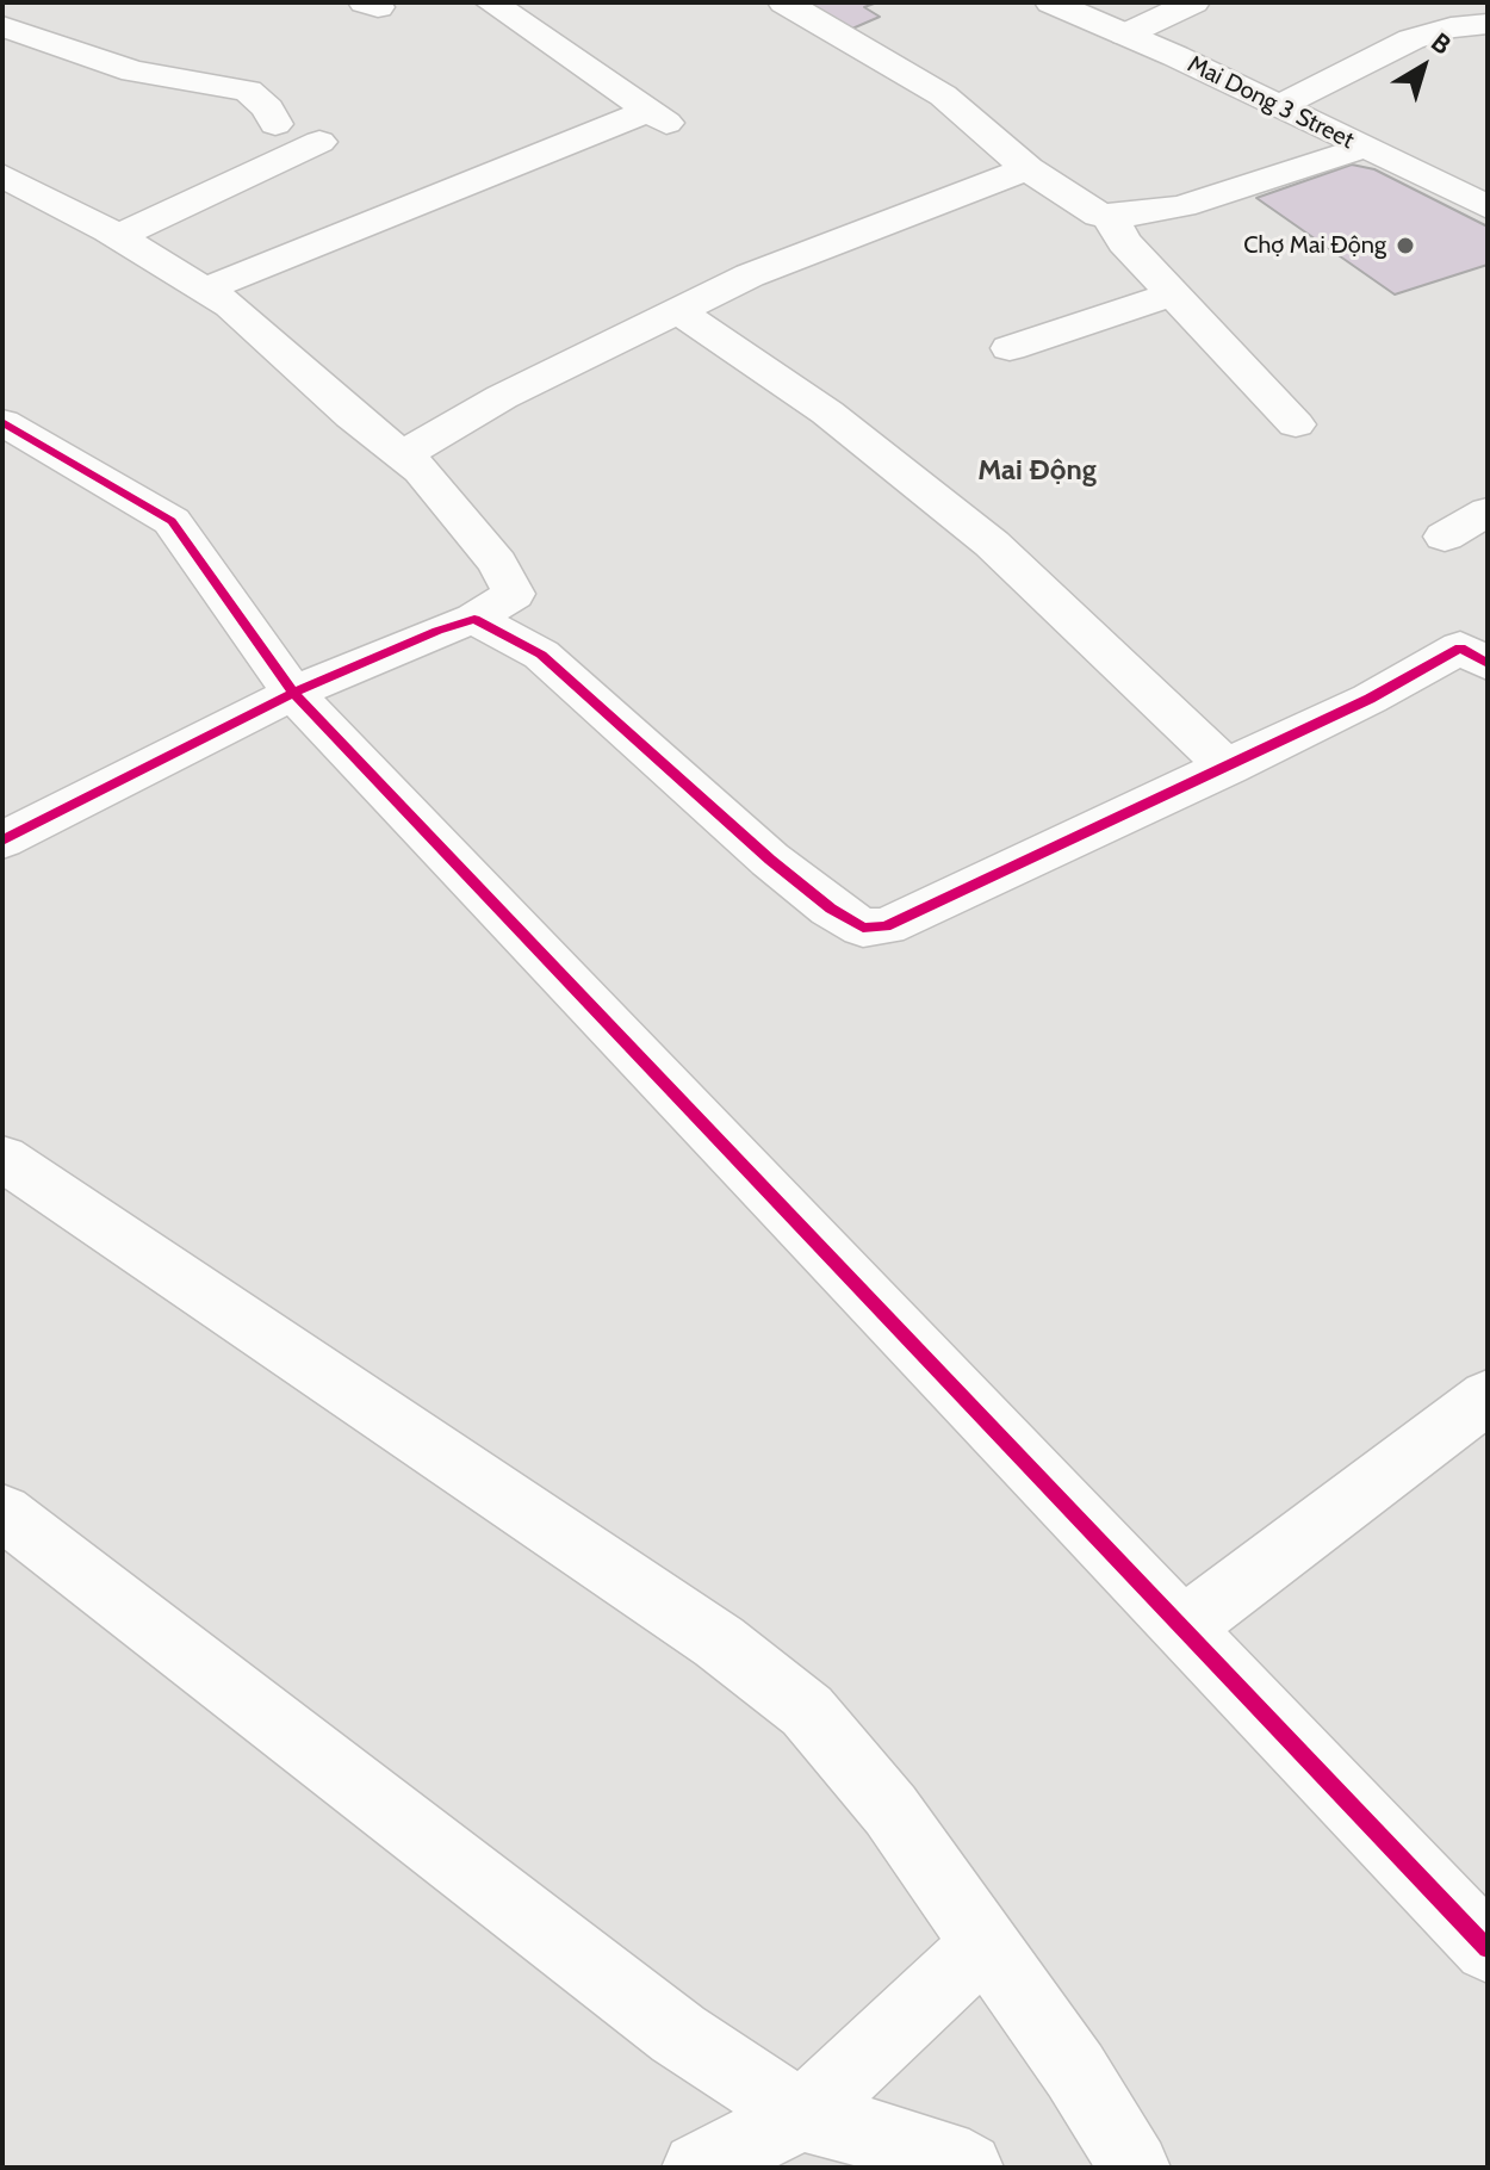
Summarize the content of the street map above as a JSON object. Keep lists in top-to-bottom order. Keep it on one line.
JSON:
{"streets":{"street":["Mai Dong 3 Street"]},"districts":["Mai Động"],"places":["Chợ Mai Động"],"north":"top right"}
